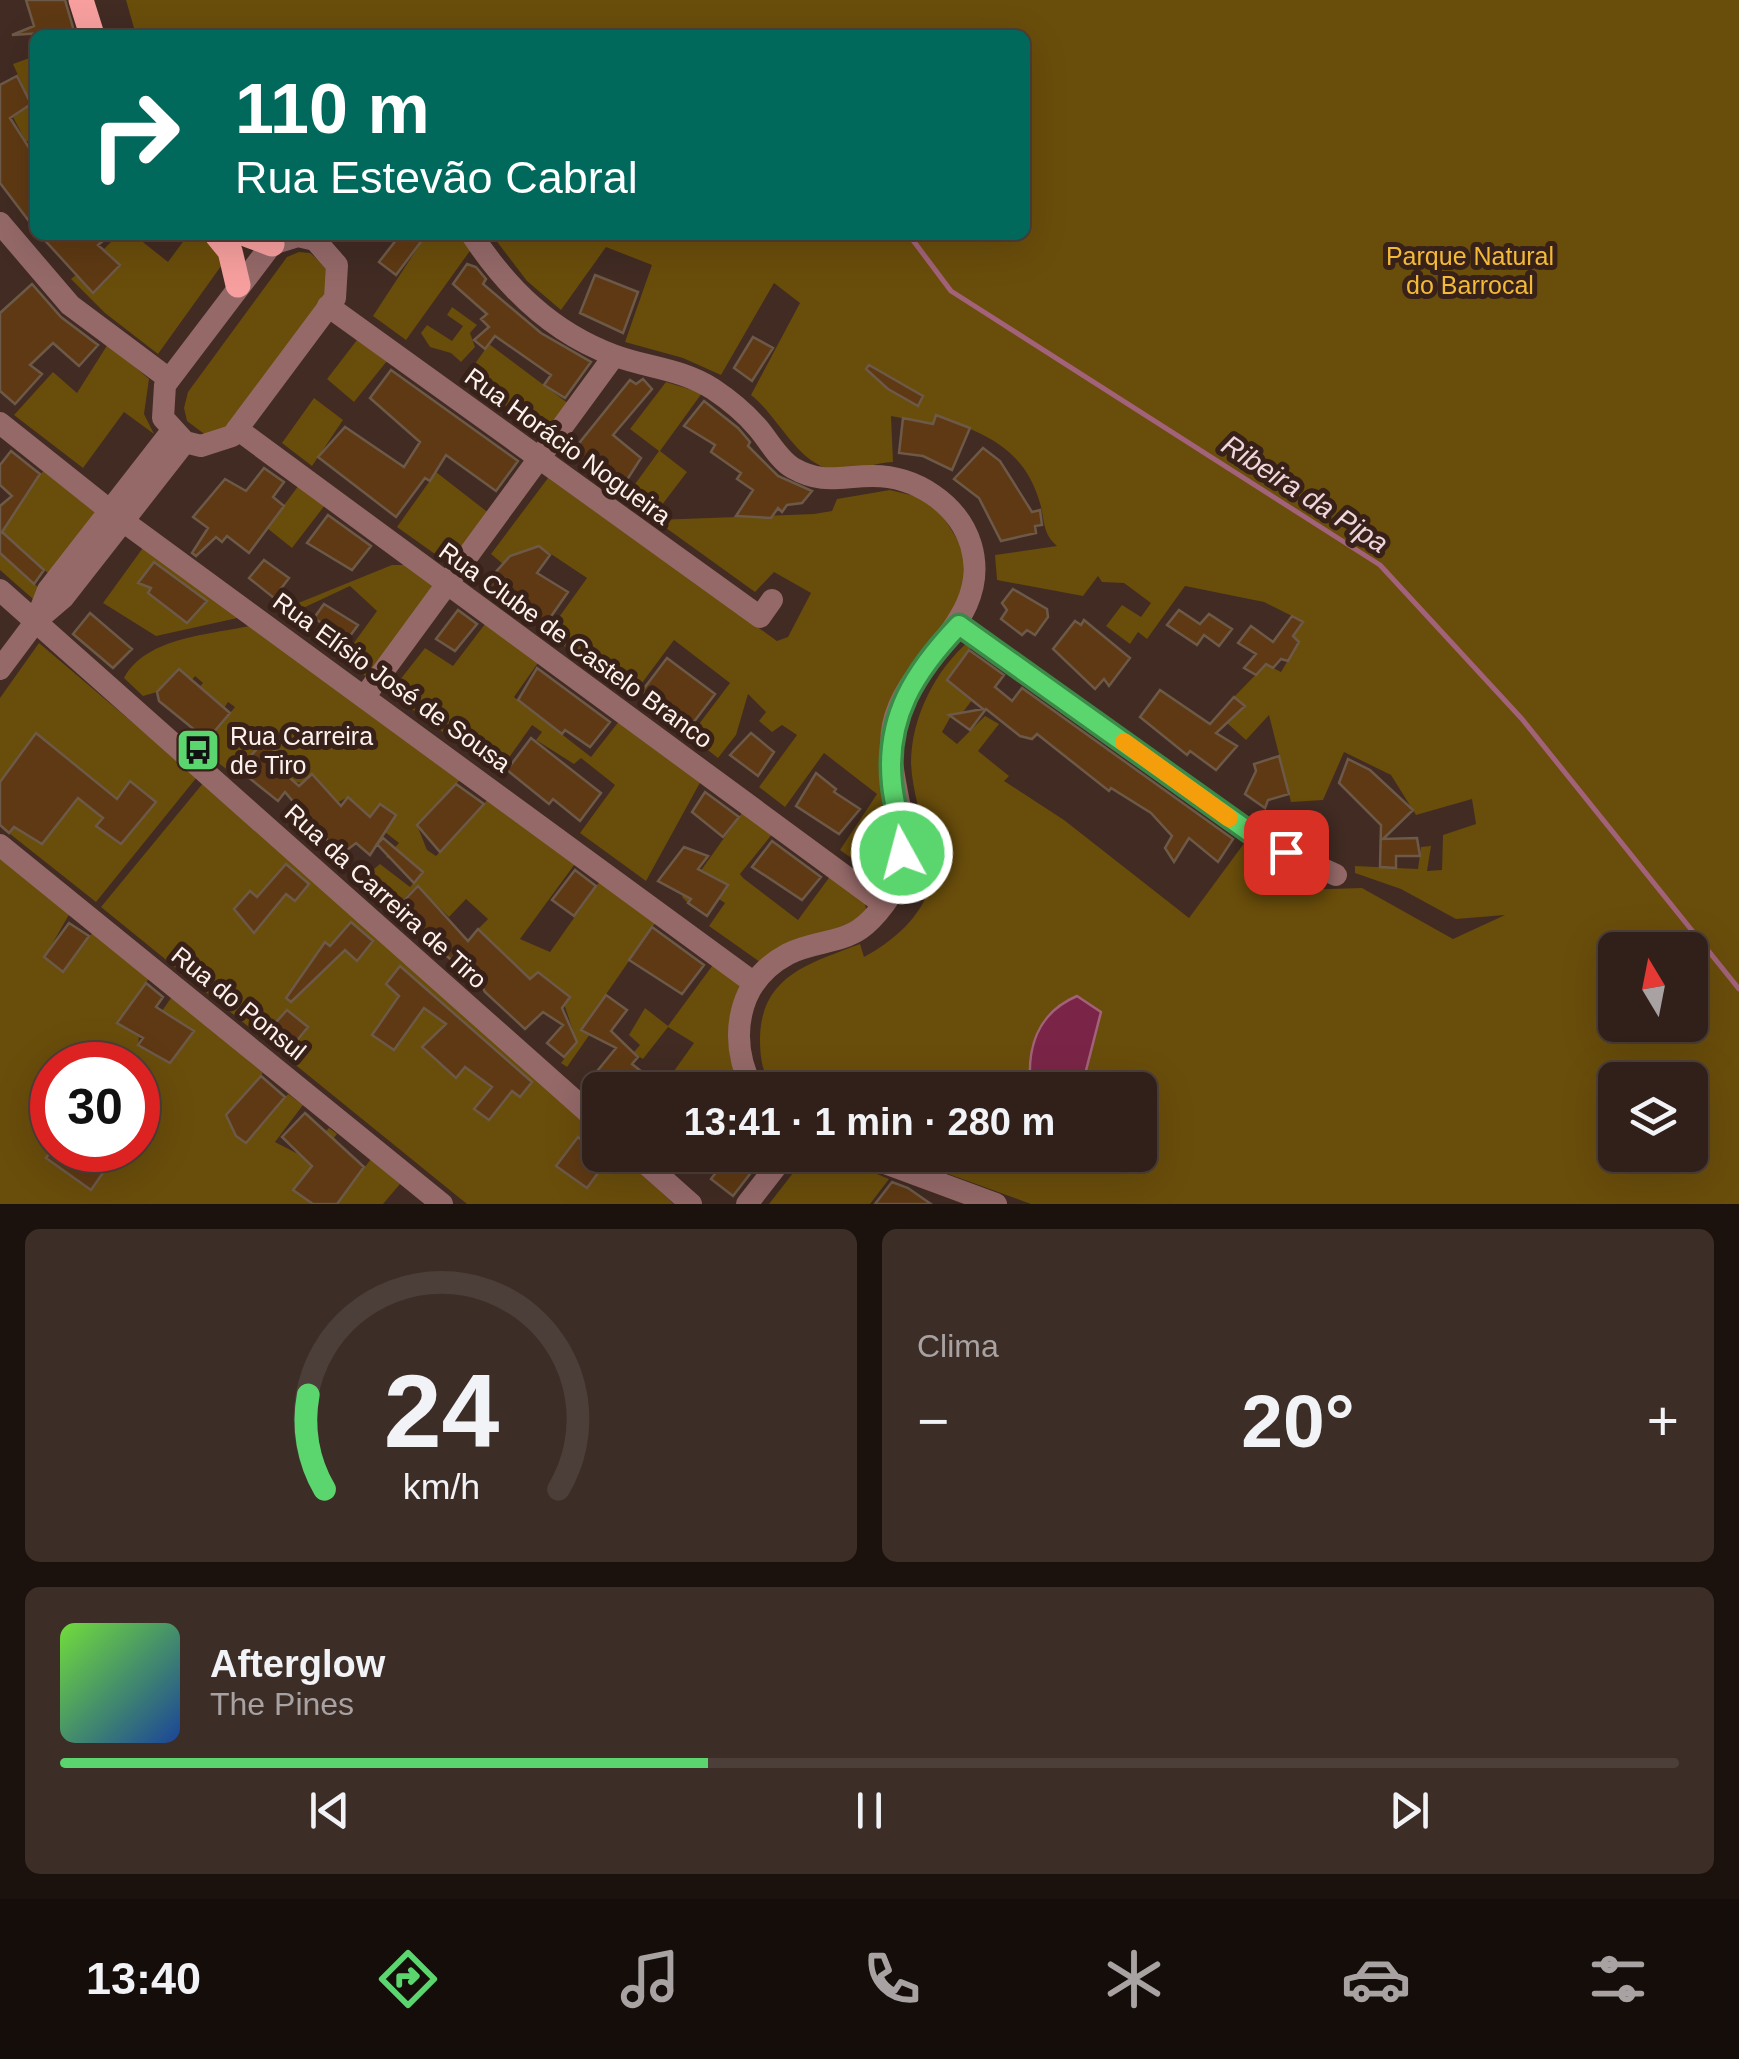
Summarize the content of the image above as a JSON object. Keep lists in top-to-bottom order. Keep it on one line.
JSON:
{"streets":{"street":["Rua Horácio Nogueira","Rua Clube de Castelo Branco","Rua Elísio José de Sousa","Rua da Carreira de Tiro","Rua do Ponsul"]},"water":["Ribeira da Pipa"],"parks":["Parque Natural do Barrocal"],"places":{"bus stop":["Rua Carreira de Tiro"]},"north":"top","page":{"turn":["110 m","Rua Estevão Cabral"],"limit":"30","trip":"13:41 · 1 min · 280 m","tile":"Clima","heat":["−","20°","+"],"song":["Afterglow","The Pines"],"tabs":"13:40","gauge":["24","km/h"]}}
